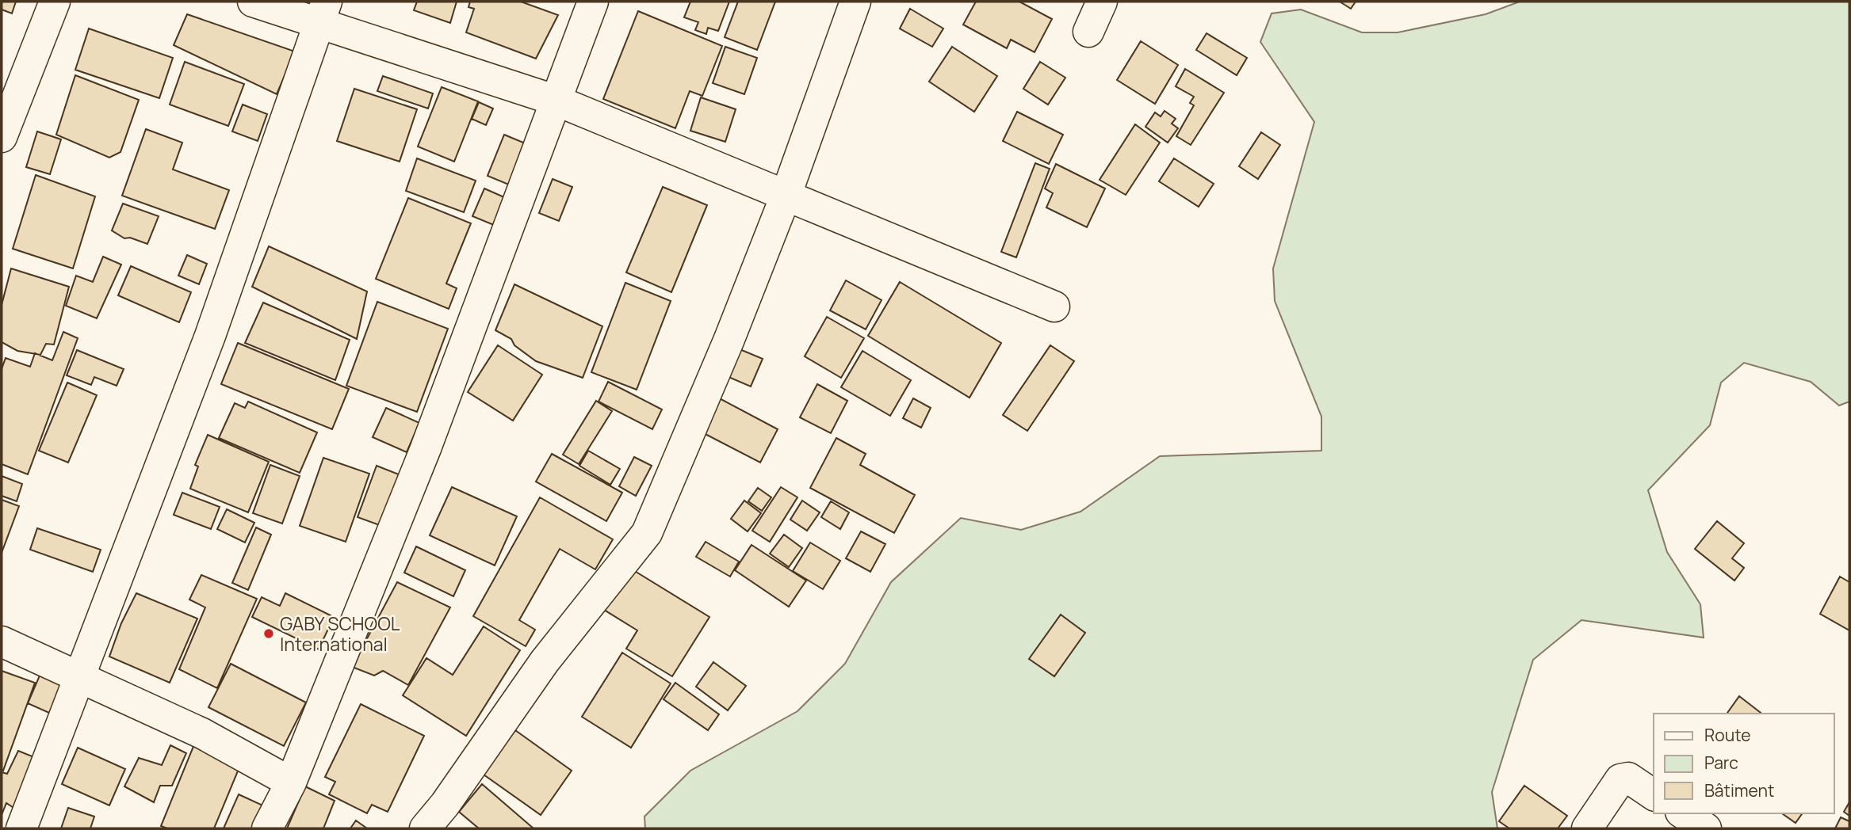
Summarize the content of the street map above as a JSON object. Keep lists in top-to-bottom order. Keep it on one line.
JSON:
{"places":["GABY SCHOOL International"],"legend":["Route","Parc","Bâtiment"]}
